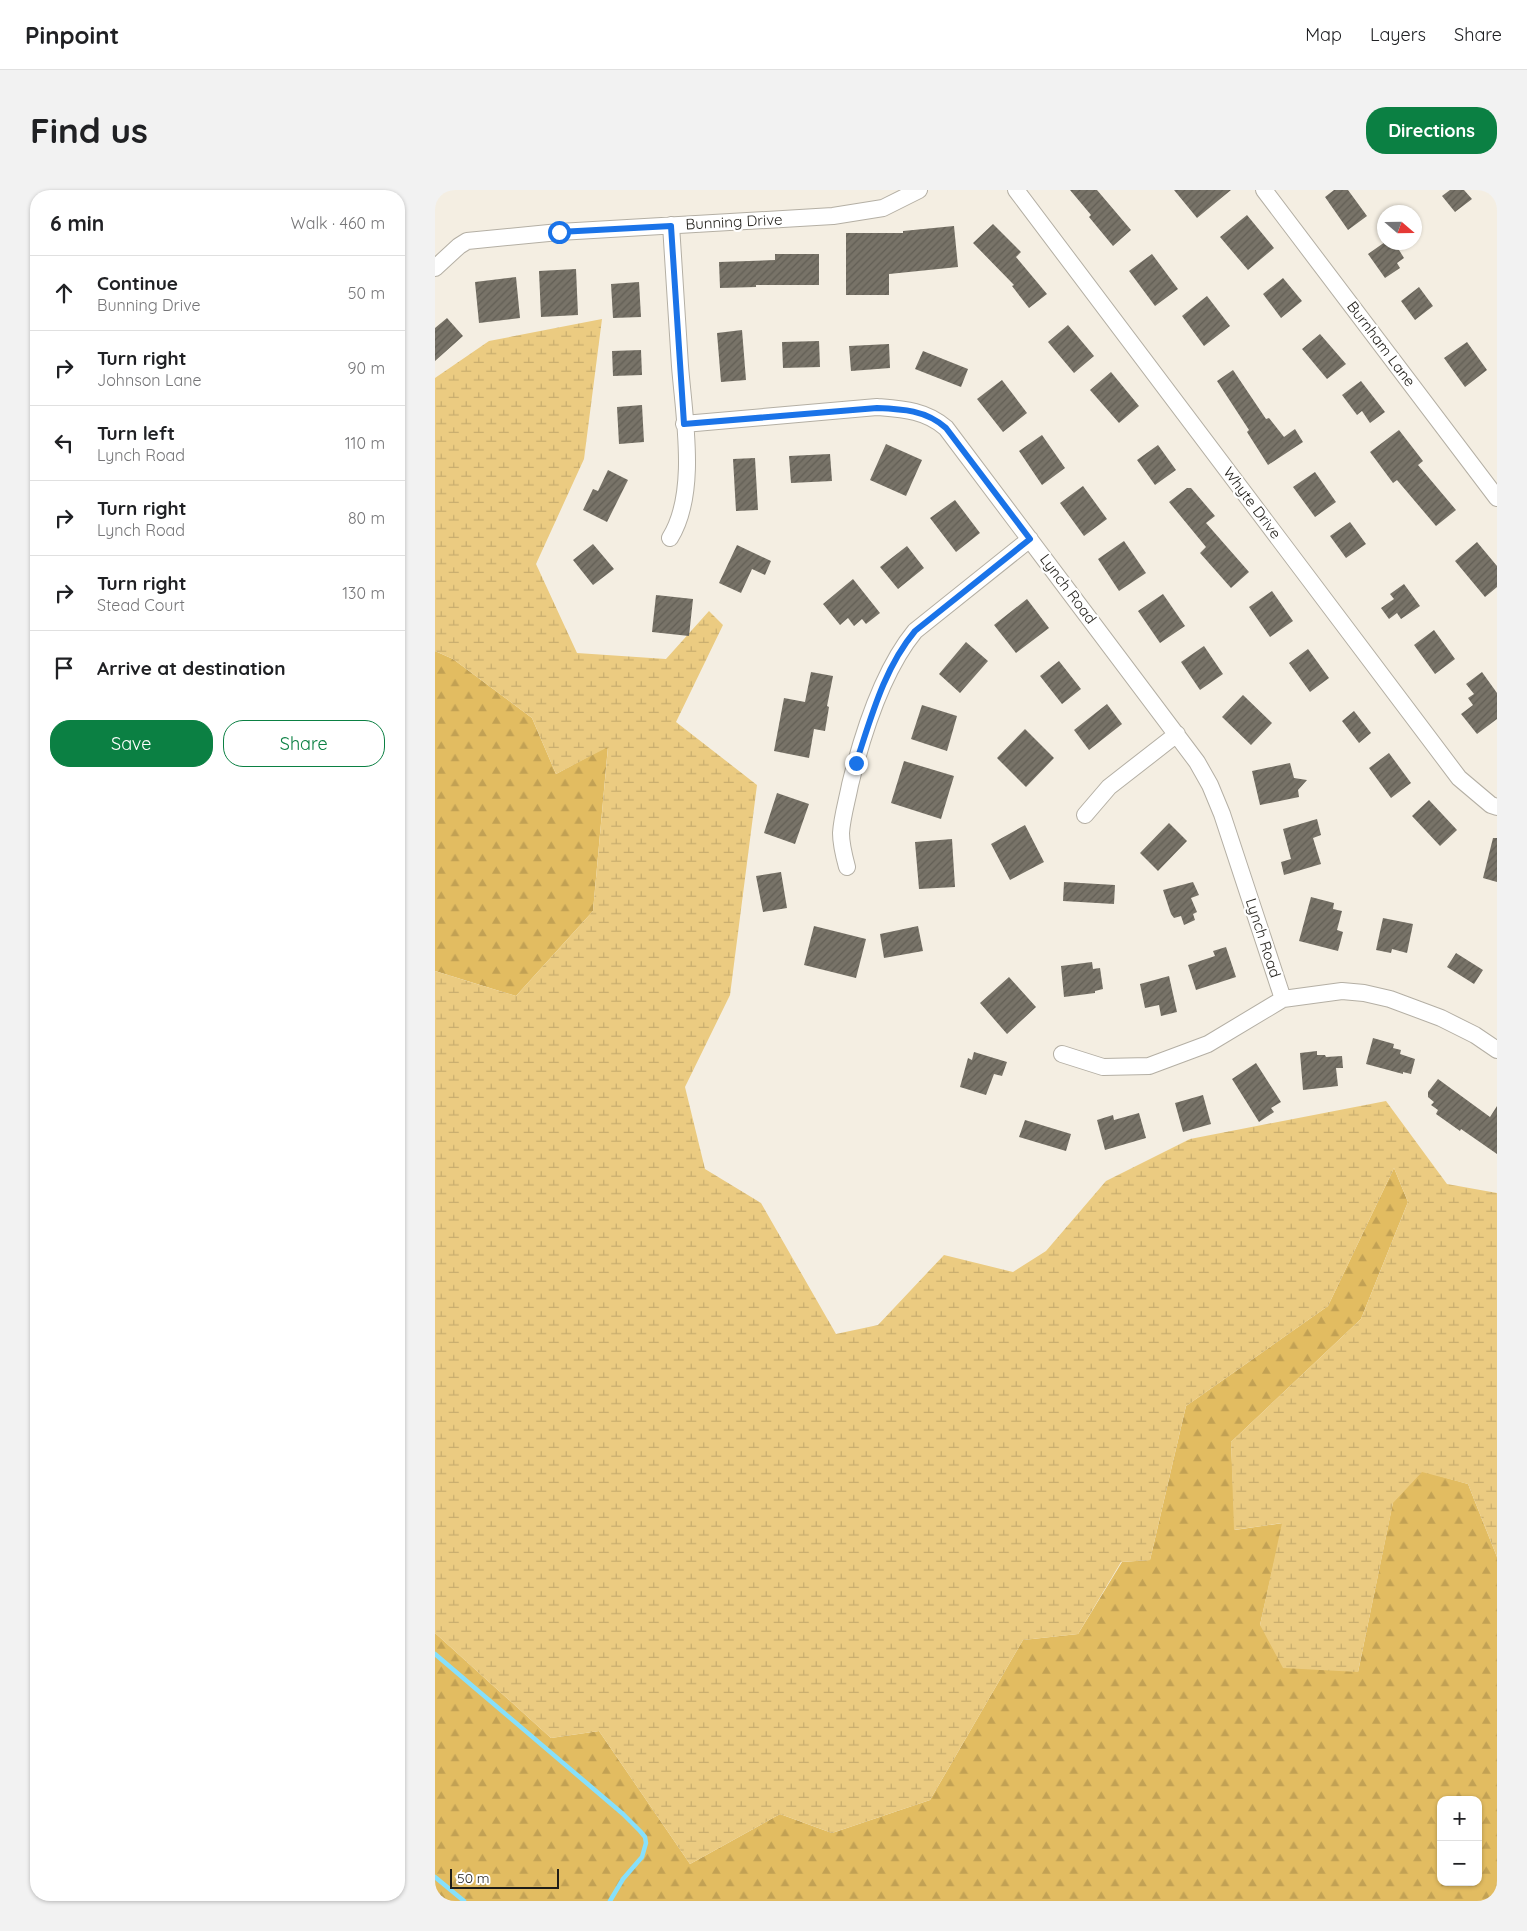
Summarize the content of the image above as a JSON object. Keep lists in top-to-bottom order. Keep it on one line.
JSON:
{"streets":{"street":["Bunning Drive","Burnham Lane","Whyte Drive","Lynch Road"]},"scale_bar":"50 m","north":"right","page":{"header":"Pinpoint","nav":["Map","Layers","Share"],"buttons":["Directions",["Save","Share"]],"title":"Find us","heading":["6 min","Walk · 460 m"],"list":[["Continue","Bunning Drive","50 m"],["Turn right","Johnson Lane","90 m"],["Turn left","Lynch Road","110 m"],["Turn right","Lynch Road","80 m"],["Turn right","Stead Court","130 m"],"Arrive at destination"],"map_buttons":["+","−"],"scale":"50 m"}}
